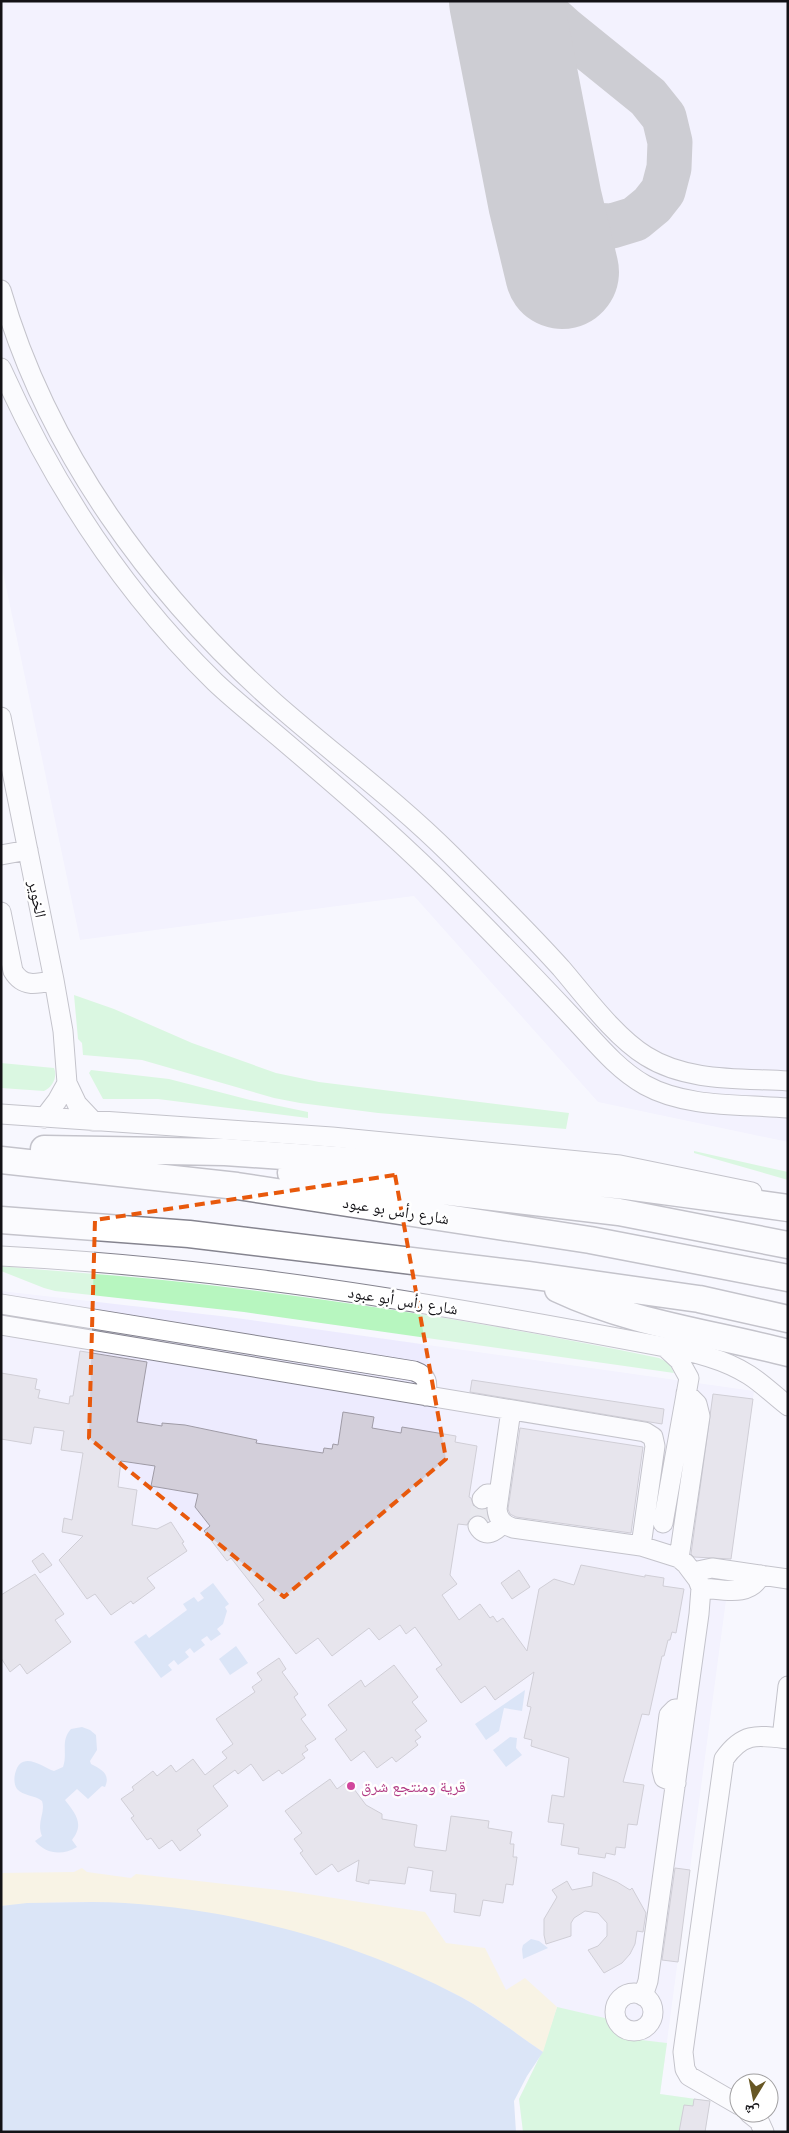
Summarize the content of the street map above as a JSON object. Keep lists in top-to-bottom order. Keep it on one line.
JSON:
{"streets":{"highway":["شارع رأس بو عبود"],"street":["الخوير","شارع رأس أبو عبود"]},"places":["قرية ومنتجع شرق"],"north":"bottom"}
